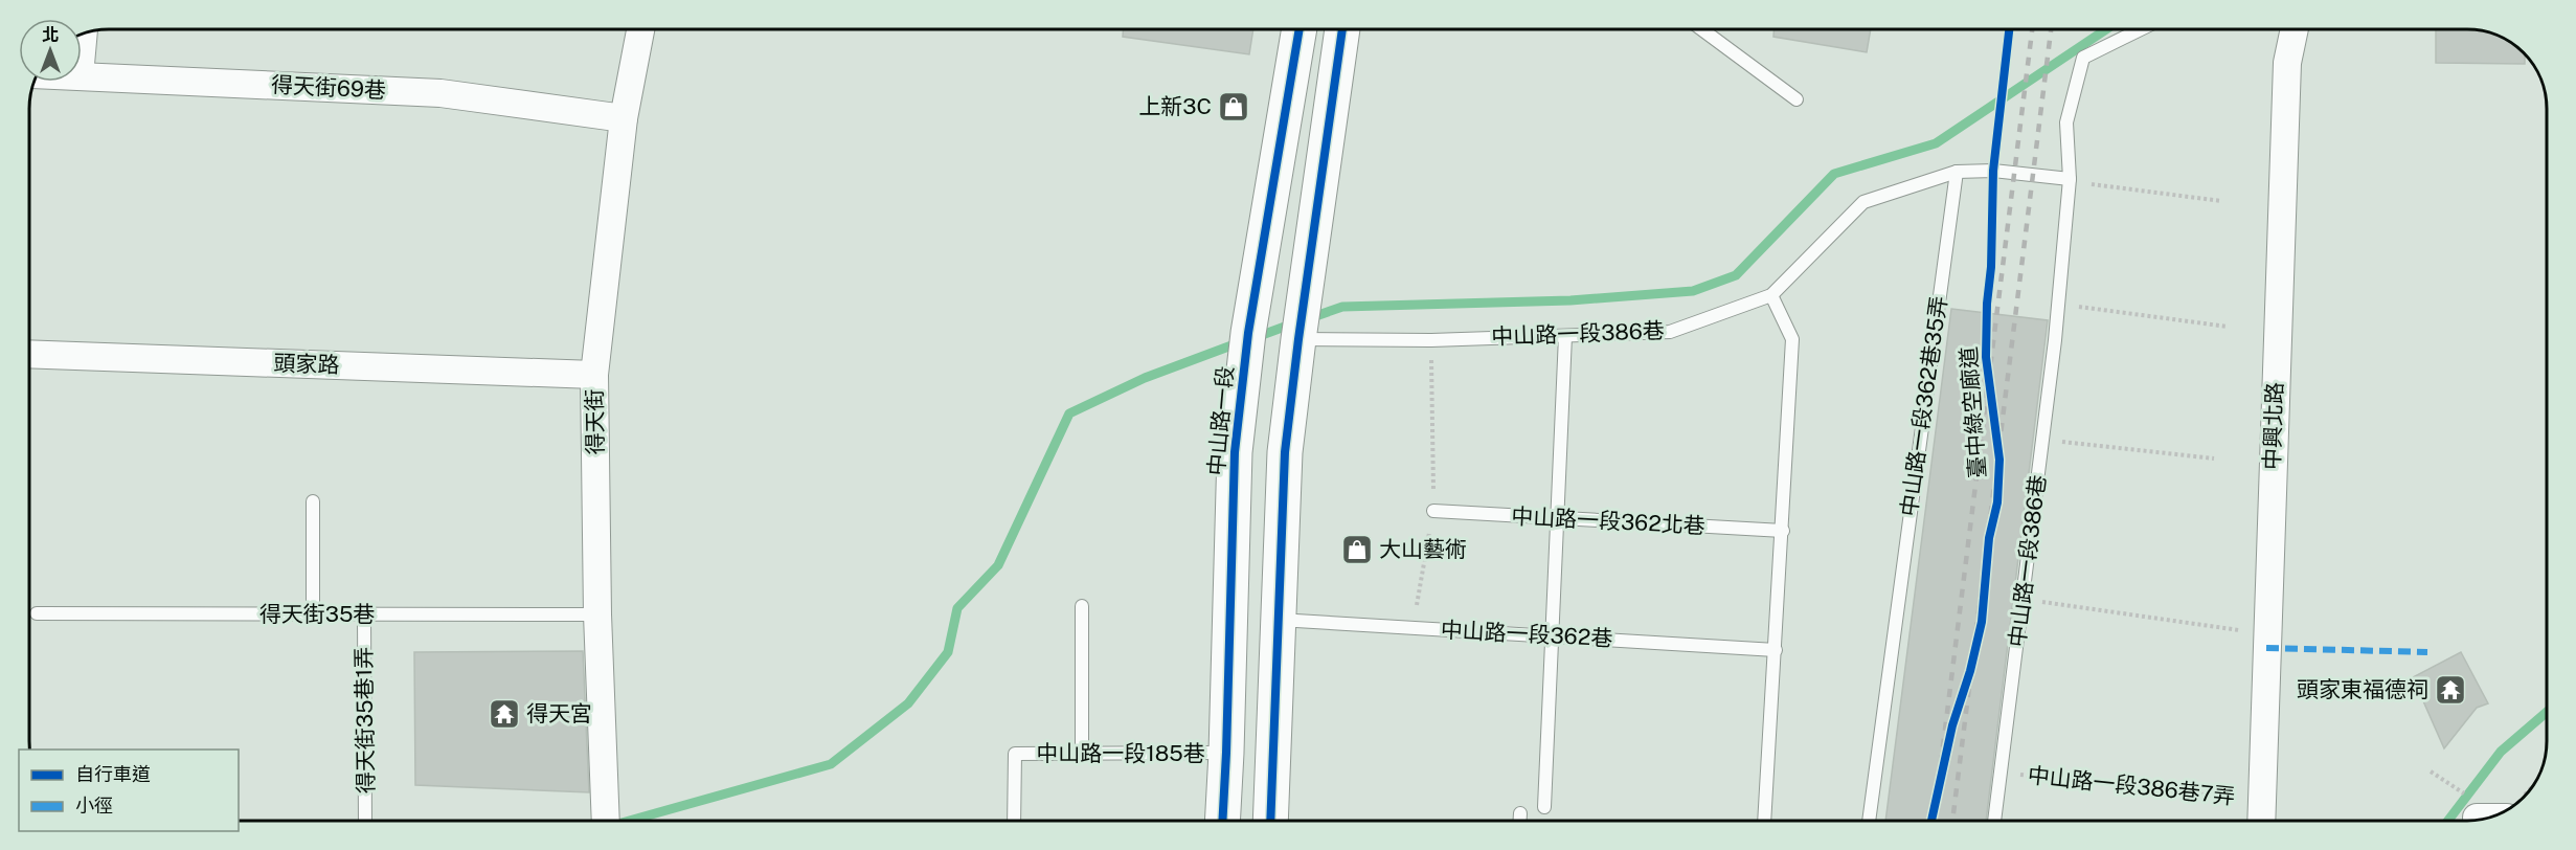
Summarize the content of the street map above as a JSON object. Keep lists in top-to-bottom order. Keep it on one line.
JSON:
{"streets":{"main road":["中山路一段"],"street":["得天街69巷","頭家路","得天街","中興北路"],"lane":["中山路一段386巷","中山路一段362巷35弄","中山路一段362北巷","得天街35巷","中山路一段362巷","得天街35巷1弄","中山路一段185巷"],"path":["中山路一段386巷7弄"],"cycle path":["臺中綠空廊道"]},"crossings":[["得天街69巷","得天街"],["中山路一段386巷","中山路一段362巷35弄"],["中山路一段386巷","中山路一段386巷7弄"],["頭家路","得天街"],["中山路一段","中山路一段185巷"],["得天街","得天街35巷"],["中興北路","中山路一段386巷7弄"],["得天街35巷","得天街35巷1弄"]],"places":{"shop":["上新3C","大山藝術"],"temple":["頭家東福德祠","得天宮"]},"legend":["自行車道","小徑"],"north":"top"}
